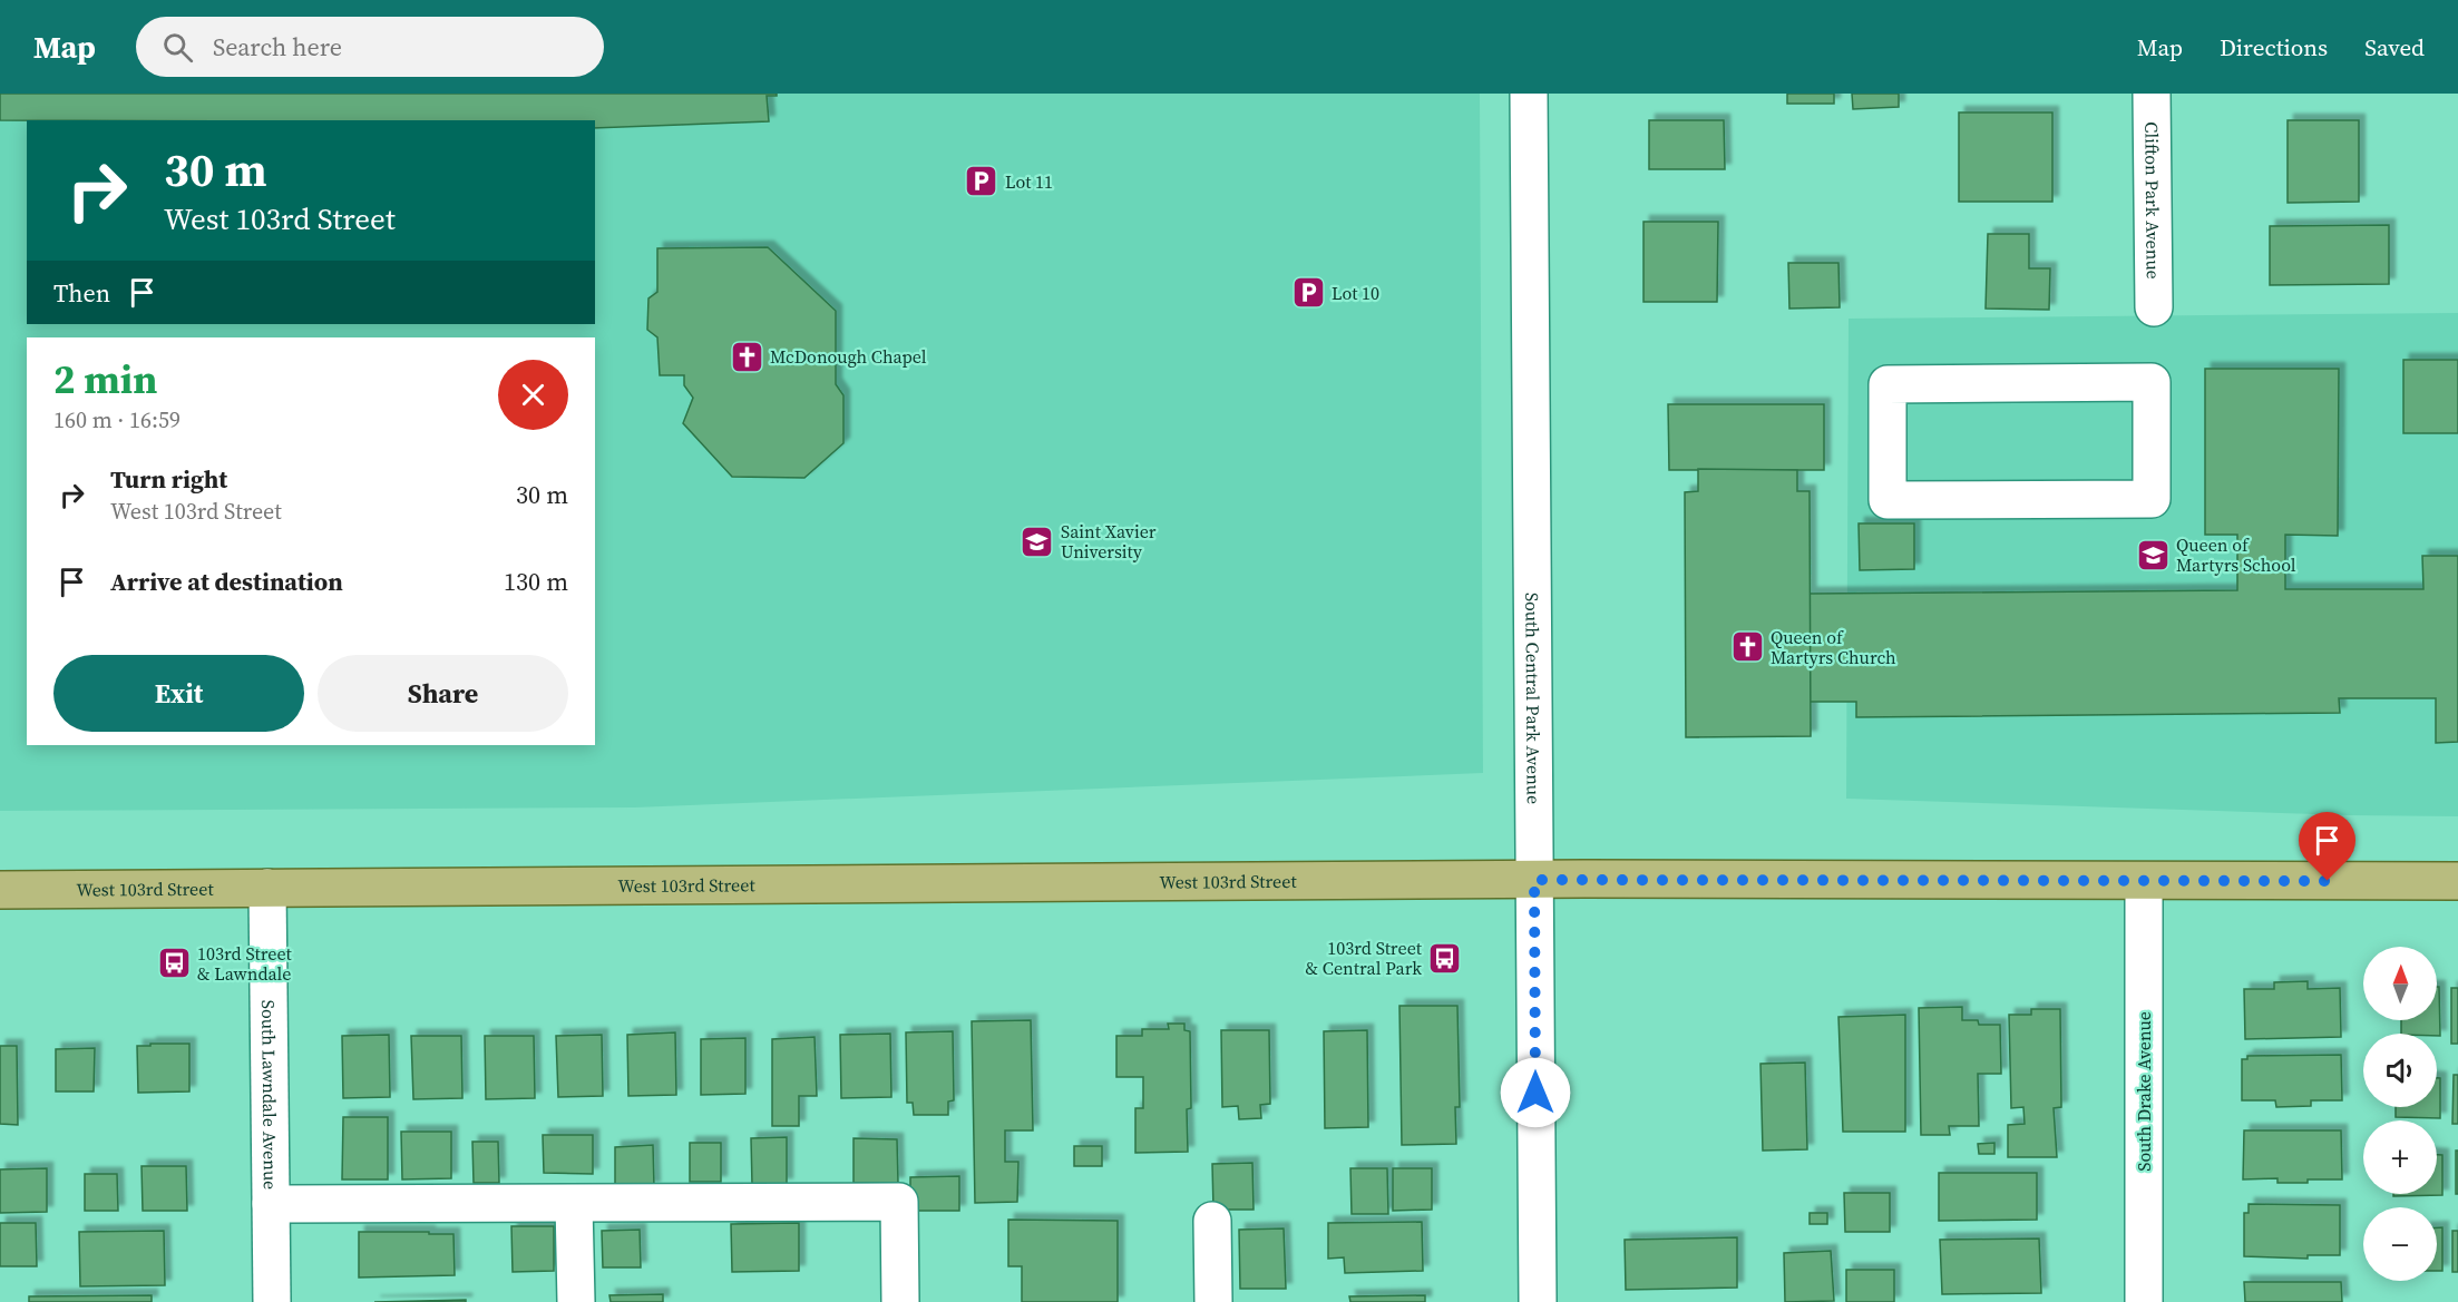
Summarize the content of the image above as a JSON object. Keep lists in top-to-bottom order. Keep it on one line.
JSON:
{"streets":{"main road":["West 103rd Street"],"street":["Clifton Park Avenue","South Central Park Avenue","South Drake Avenue","South Lawndale Avenue"]},"crossings":[["South Central Park Avenue","West 103rd Street"],["West 103rd Street","South Drake Avenue"],["West 103rd Street","South Lawndale Avenue"]],"places":{"parking":["Lot 11","Lot 10"],"church":["McDonough Chapel","Queen of Martyrs Church"],"school or university":["Saint Xavier University","Queen of Martyrs School"],"bus stop":["103rd Street & Central Park","103rd Street & Lawndale"]},"north":"top","page":{"header":"Map","search":"Search here","nav":["Map","Directions","Saved"],"turn":["30 m","West 103rd Street"],"then":"Then","heading":["2 min","160 m · 16:59"],"list":[{"name":"Turn right","note":"West 103rd Street","value":"30 m"},{"name":"Arrive at destination","value":"130 m"}],"buttons":["Exit","Share"],"map_buttons":["+","−"]}}
